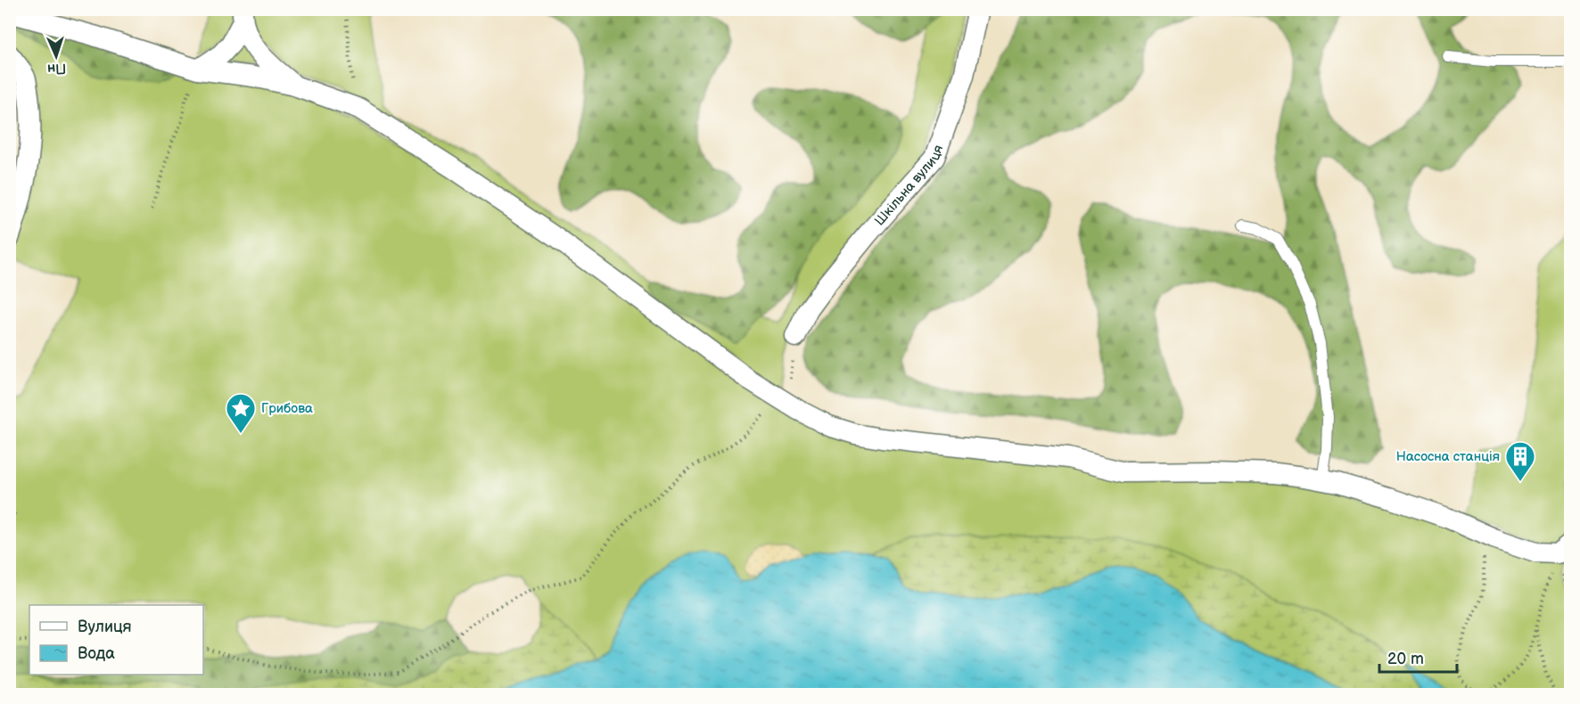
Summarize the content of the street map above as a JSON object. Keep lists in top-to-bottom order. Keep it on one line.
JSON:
{"streets":{"street":["Шкільна вулиця"]},"places":{"place":["Грибова"],"building":["Насосна станція"]},"legend":["Вулиця","Вода"],"scale_bar":"20 m","north":"bottom"}
